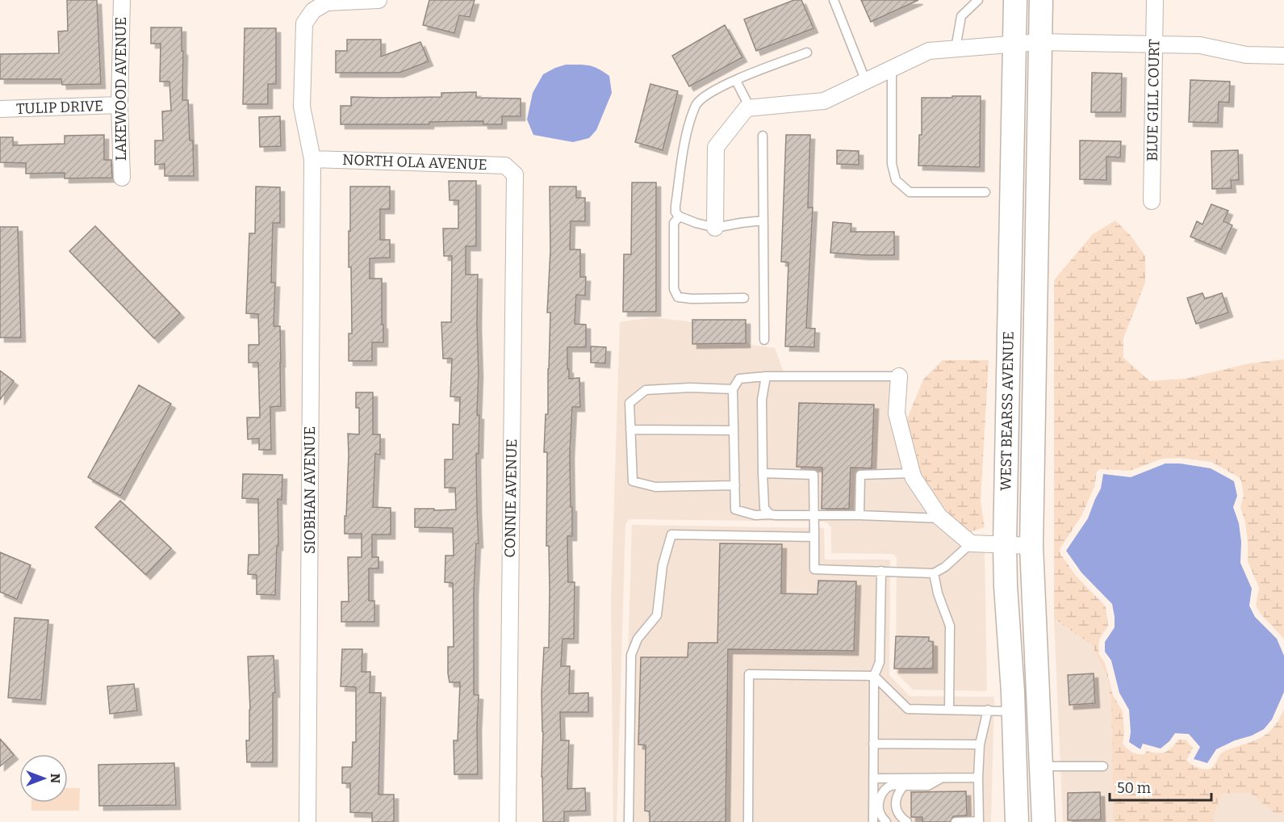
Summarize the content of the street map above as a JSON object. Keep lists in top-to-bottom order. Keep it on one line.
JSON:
{"streets":{"main road":["WEST BEARSS AVENUE"],"street":["LAKEWOOD AVENUE","BLUE GILL COURT","TULIP DRIVE","NORTH OLA AVENUE","SIOBHAN AVENUE","CONNIE AVENUE"]},"crossings":[["LAKEWOOD AVENUE","TULIP DRIVE"],["NORTH OLA AVENUE","SIOBHAN AVENUE"],["NORTH OLA AVENUE","CONNIE AVENUE"]],"scale_bar":"50 m","north":"right"}
